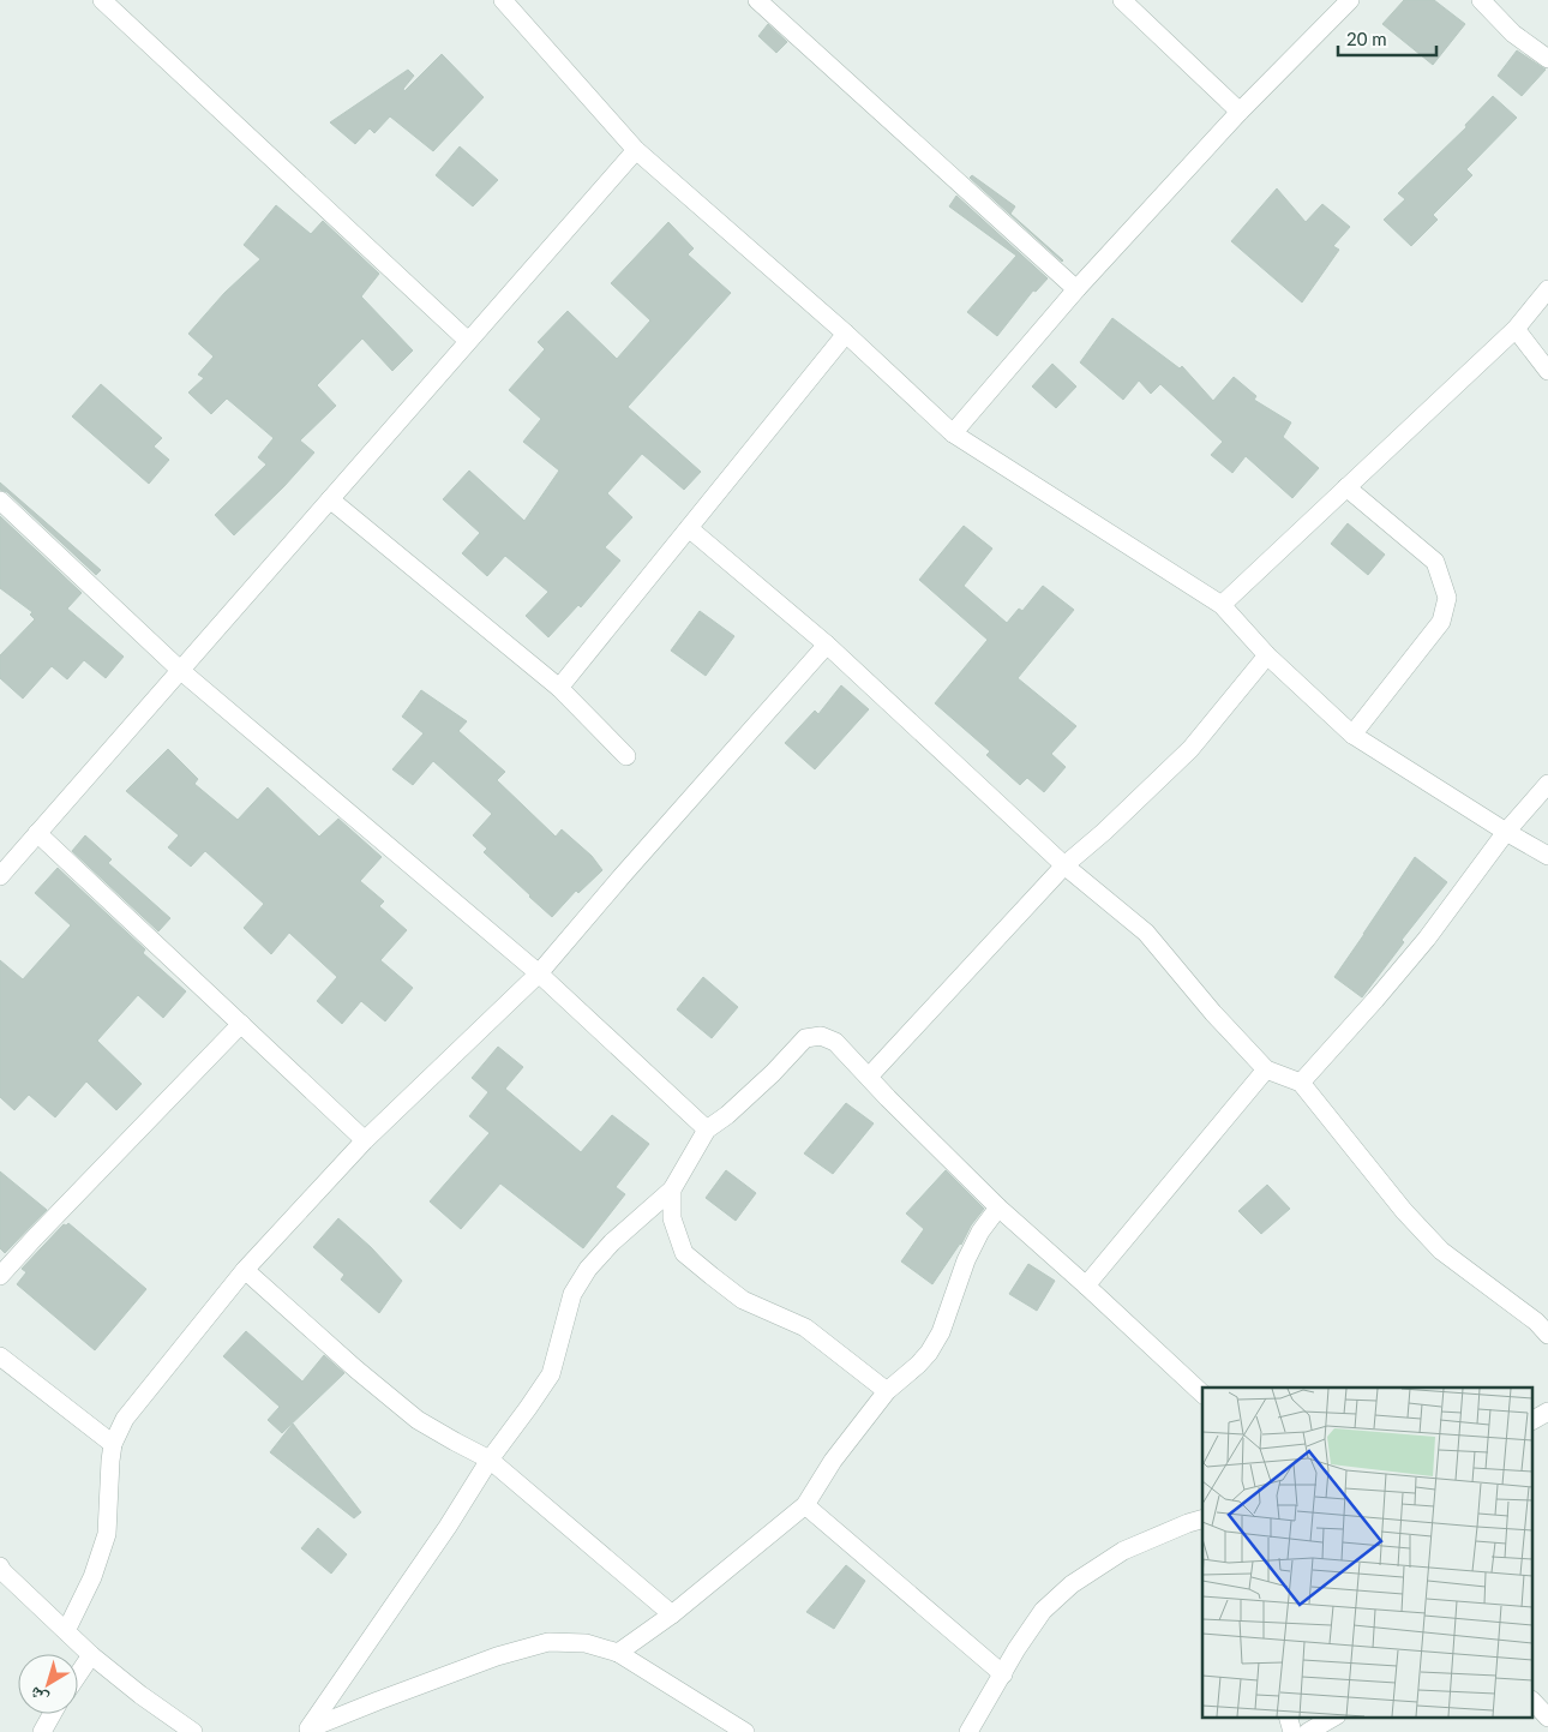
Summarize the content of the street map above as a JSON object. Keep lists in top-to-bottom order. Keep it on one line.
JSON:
{"scale_bar":"20 m","north":"bottom left"}
